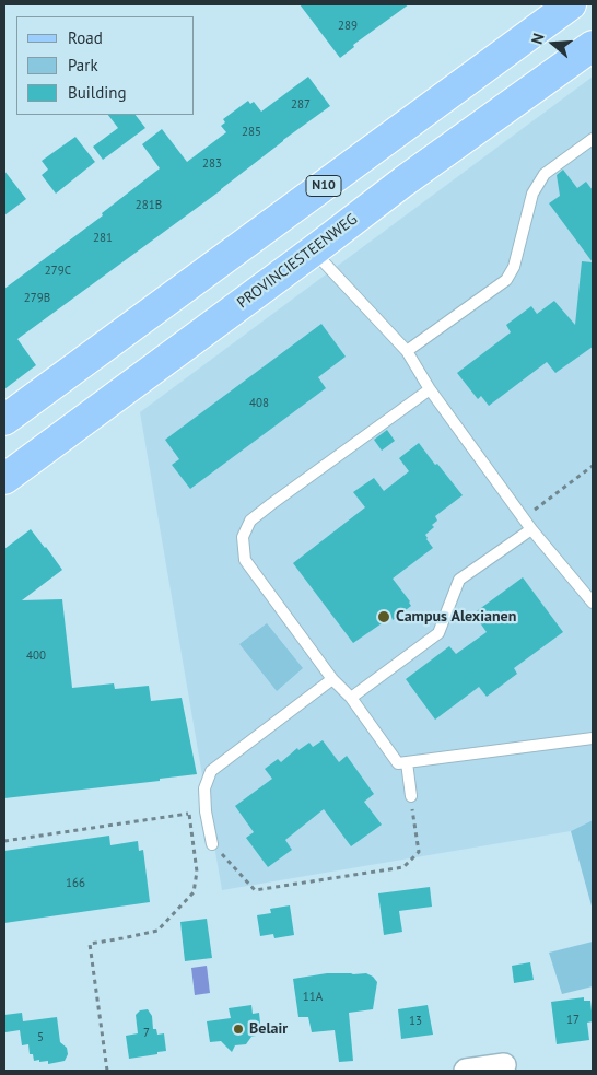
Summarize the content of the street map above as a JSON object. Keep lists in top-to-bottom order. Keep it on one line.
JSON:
{"streets":{"main road":["N10","PROVINCIESTEENWEG"]},"places":["Campus Alexianen","Belair"],"house_numbers":["289","287","285","283","281B","281","279C","279B","408","400","166","11A","17","13","7","5"],"legend":["Road","Park","Building"],"north":"left"}
